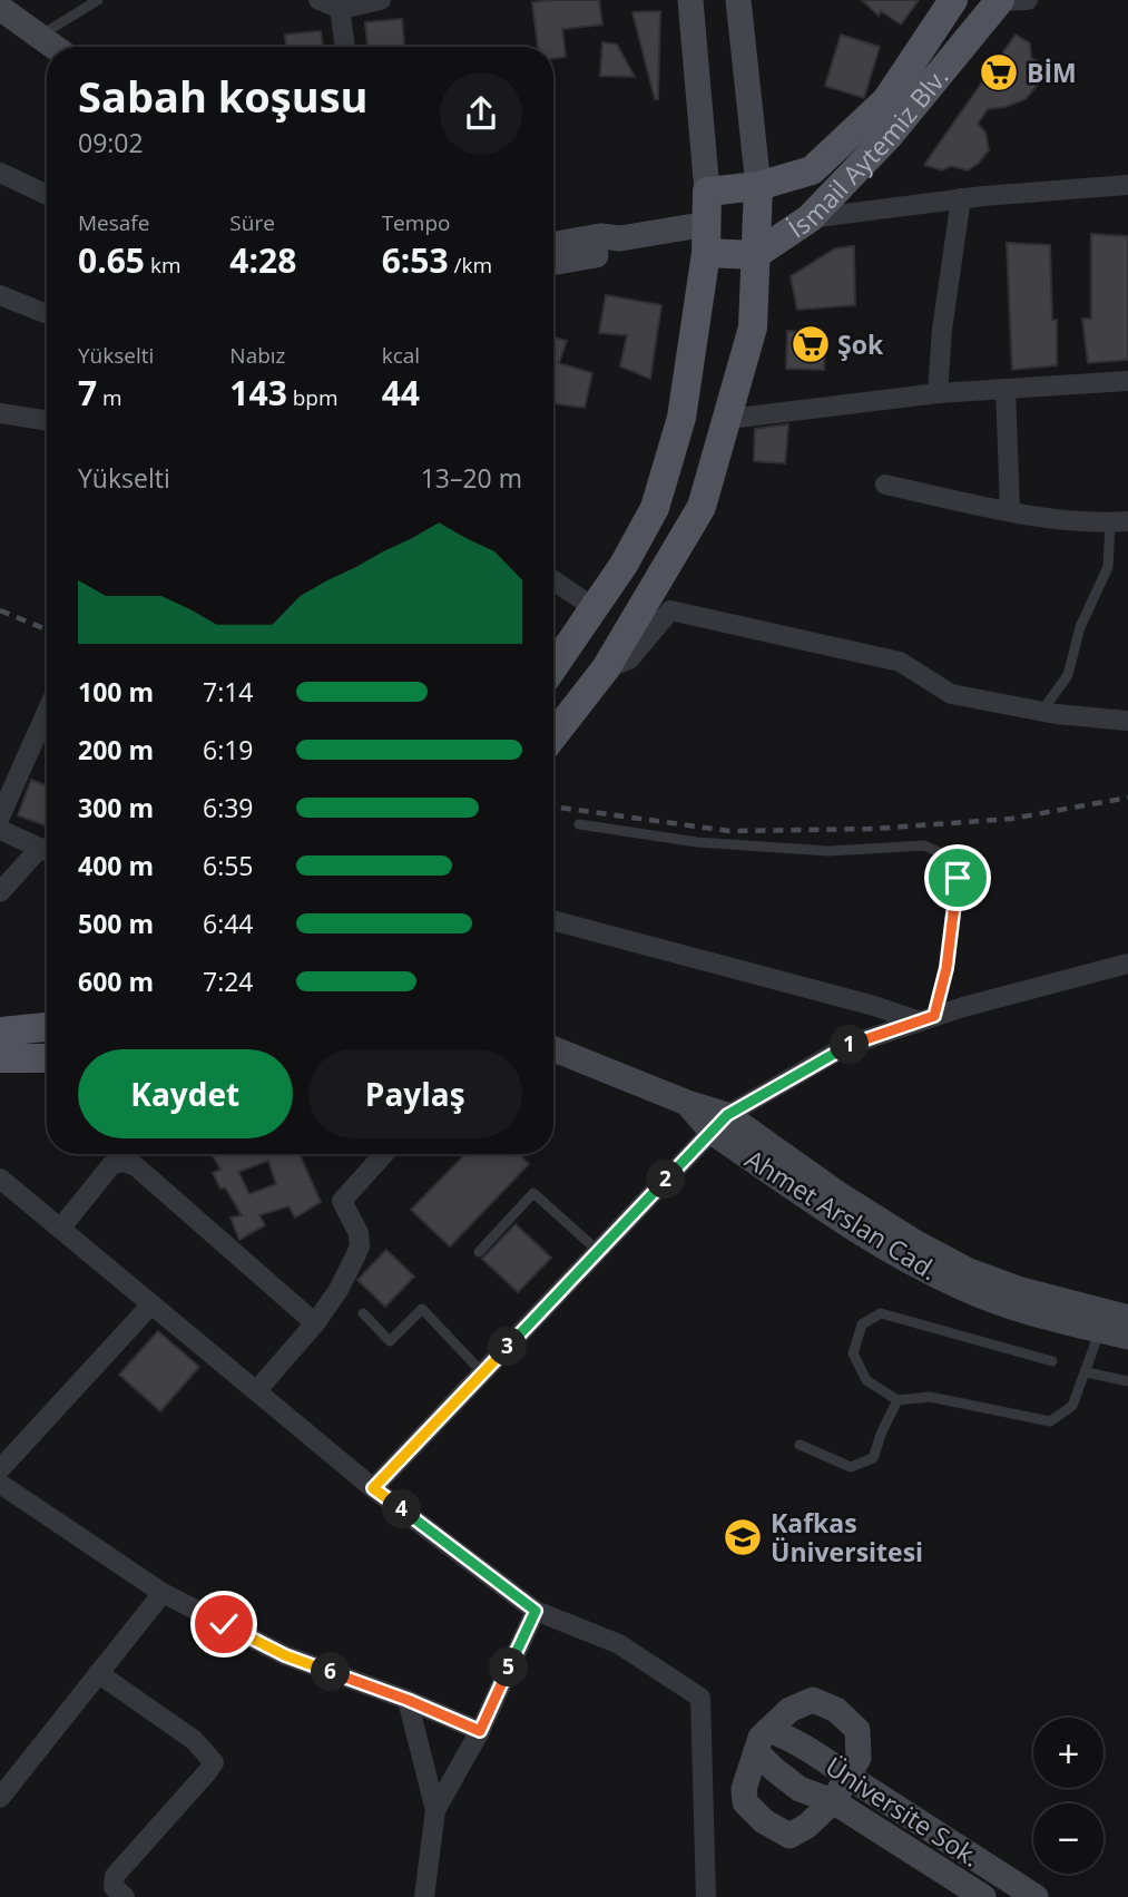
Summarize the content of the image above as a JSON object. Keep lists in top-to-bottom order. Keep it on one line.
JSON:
{"streets":{"main road":["İsmail Aytemiz Blv."],"street":["Ahmet Arslan Cad.","Üniversite Sok."]},"places":{"supermarket":["BİM","Şok"],"school or university":["Kafkas Üniversitesi"]},"page":{"heading":["Sabah koşusu","09:02"],"stats":[["Mesafe","0.65 km"],["Süre","4:28"],["Tempo","6:53 /km"],["Yükselti","7 m"],["Nabız","143 bpm"],["kcal","44"]],"chart":["Yükselti","13–20 m"],"list":[{"name":"100 m","note":"7:14"},{"name":"200 m","note":"6:19"},{"name":"300 m","note":"6:39"},{"name":"400 m","note":"6:55"},{"name":"500 m","note":"6:44"},{"name":"600 m","note":"7:24"}],"pins":["1","2","3","4","5","6"],"buttons":["Kaydet","Paylaş"],"map_buttons":["+","−"]}}
